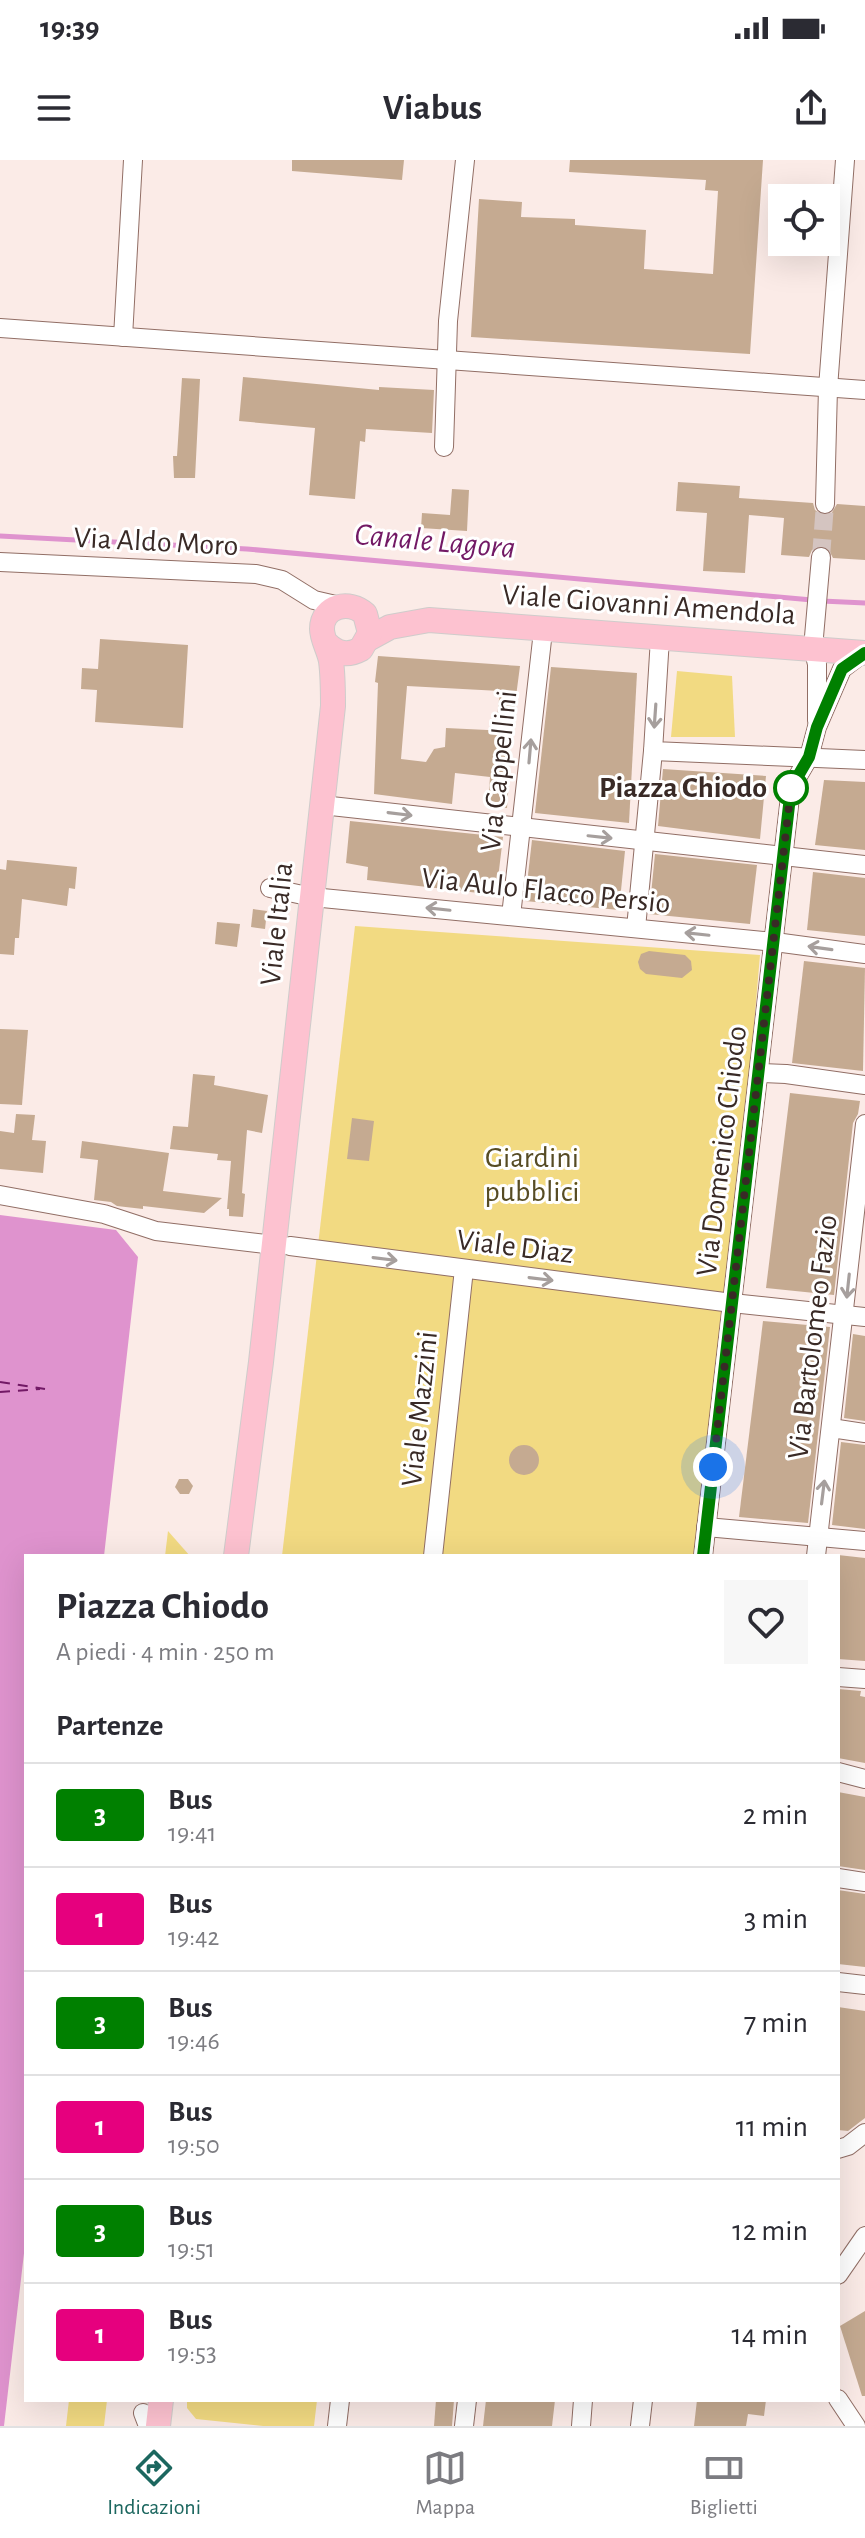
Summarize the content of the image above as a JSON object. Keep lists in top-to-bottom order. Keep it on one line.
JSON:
{"streets":{"main road":["Viale Giovanni Amendola","Viale Italia"],"street":["Via Aldo Moro","Via Cappellini","Via Aulo Flacco Persio","Via Domenico Chiodo","Viale Diaz","Via Bartolomeo Fazio","Viale Mazzini"]},"crossings":[["Via Aldo Moro","Viale Giovanni Amendola"],["Via Aldo Moro","Viale Italia"],["Viale Giovanni Amendola","Via Cappellini"],["Viale Giovanni Amendola","Viale Italia"],["Via Cappellini","Via Aulo Flacco Persio"],["Via Aulo Flacco Persio","Viale Italia"],["Via Aulo Flacco Persio","Via Domenico Chiodo"],["Viale Italia","Viale Diaz"],["Via Domenico Chiodo","Viale Diaz"],["Viale Diaz","Via Bartolomeo Fazio"],["Viale Diaz","Viale Mazzini"]],"one_way":["Viale Diaz"],"water":["Canale Lagora"],"parks":["Giardini pubblici"],"places":["Piazza Chiodo"],"lines":["bus line 3"],"page":{"status":"19:39","header":"Viabus","heading":[["Piazza Chiodo","A piedi · 4 min · 250 m"],"Partenze"],"list":[{"mark":"3","name":"Bus","note":"19:41","value":"2 min"},{"mark":"1","name":"Bus","note":"19:42","value":"3 min"},{"mark":"3","name":"Bus","note":"19:46","value":"7 min"},{"mark":"1","name":"Bus","note":"19:50","value":"11 min"},{"mark":"3","name":"Bus","note":"19:51","value":"12 min"},{"mark":"1","name":"Bus","note":"19:53","value":"14 min"}],"tabs":["Indicazioni","Mappa","Biglietti"]}}
